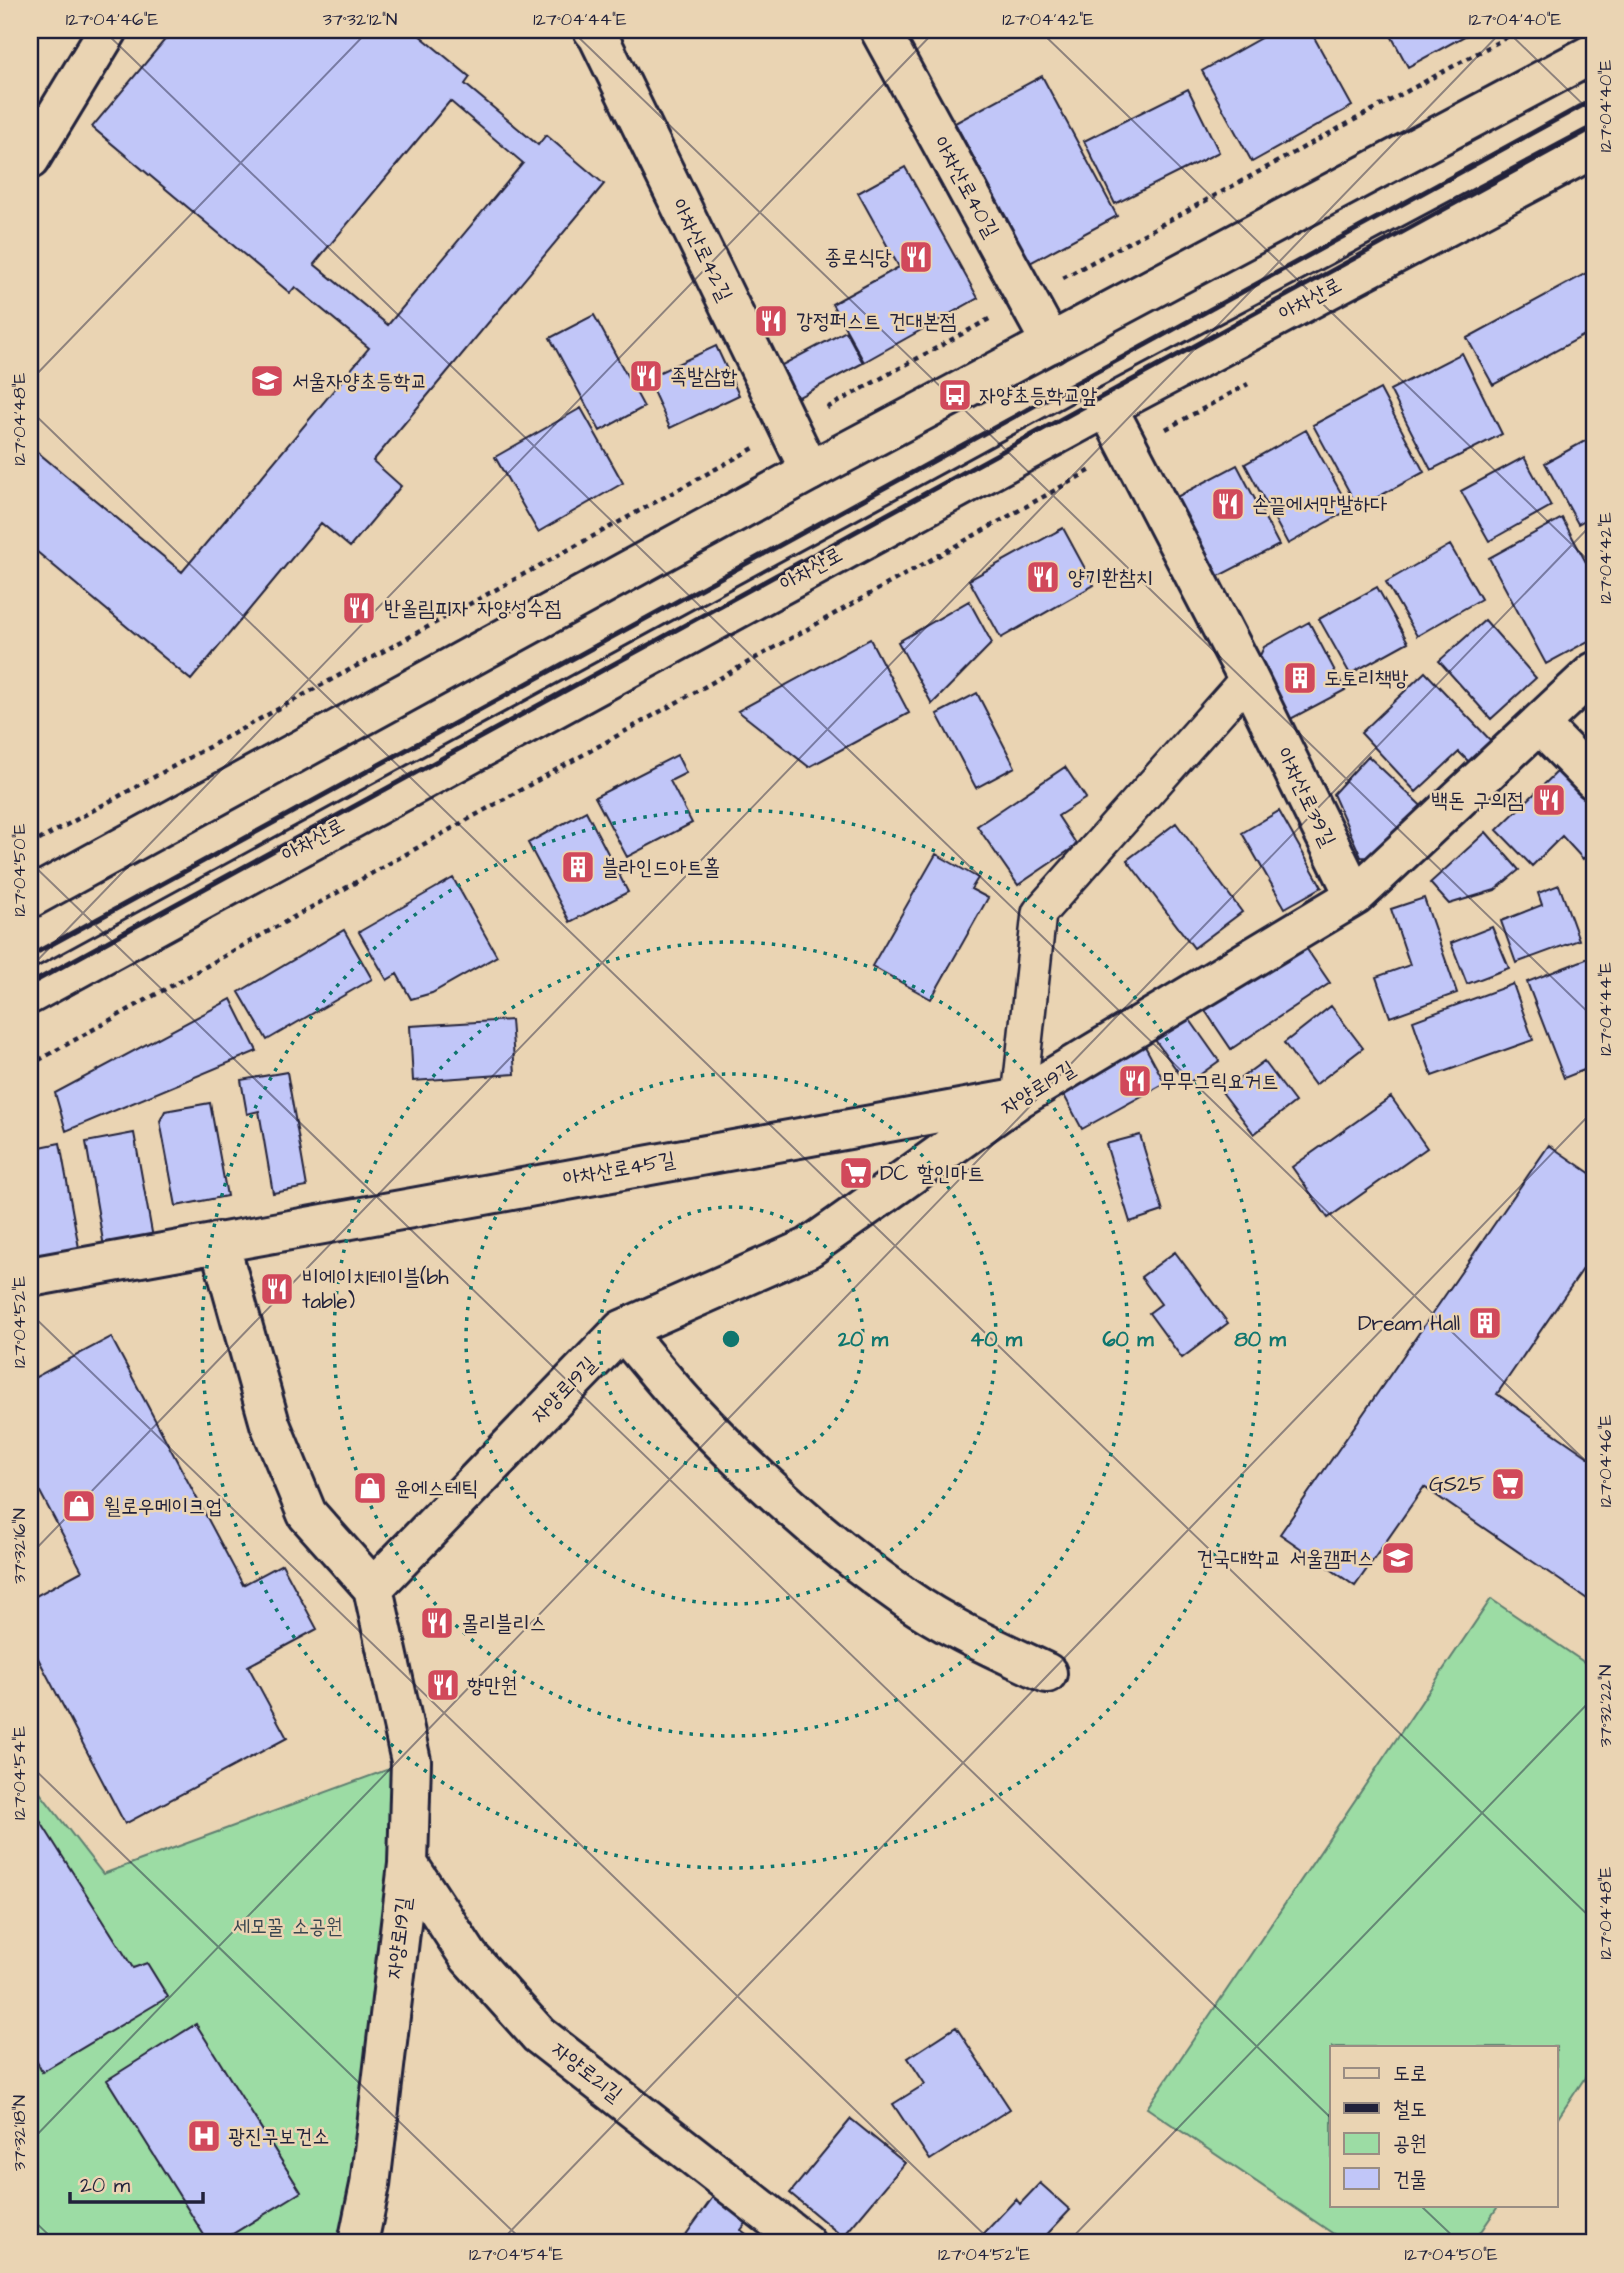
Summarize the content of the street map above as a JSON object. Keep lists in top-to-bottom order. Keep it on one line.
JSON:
{"streets":{"street":["아차산로40길","아차산로42길","아차산로","아차산로39길","자양로19길","아차산로45길","자양로21길"]},"crossings":[["아차산로","아차산로39길"],["아차산로39길","자양로19길"],["자양로19길","아차산로45길"],["자양로19길","자양로21길"]],"parks":["세모꿀 소공원"],"places":{"restaurant":["종로식당","강정퍼스트 건대본점","족발삼합","손끝에서만발하다","양기환참치","반올림피자 자양성수점","백돈 구의점","무무그릭요거트","비에이치테이블(bh table)","몰리블리스","향만원"],"school or university":["서울자양초등학교","건국대학교 서울캠퍼스"],"bus stop":["자양초등학교앞"],"building":["도토리책방","블라인드아트홀","Dream Hall"],"supermarket":["DC 할인마트","GS25"],"shop":["윤에스테틱","윌로우메이크업"],"hospital":["광진구보건소"]},"legend":["도로","철도","공원","건물"],"scale_bar":"20 m","coordinates":["127°04'46\"E","37°32'12\"N","127°04'44\"E","127°04'42\"E","127°04'40\"E","127°04'48\"E","127°04'50\"E","127°04'52\"E","37°32'16\"N","37°32'22\"N","127°04'54\"E","37°32'18\"N"],"rings":["20 m","40 m","60 m","80 m"]}
